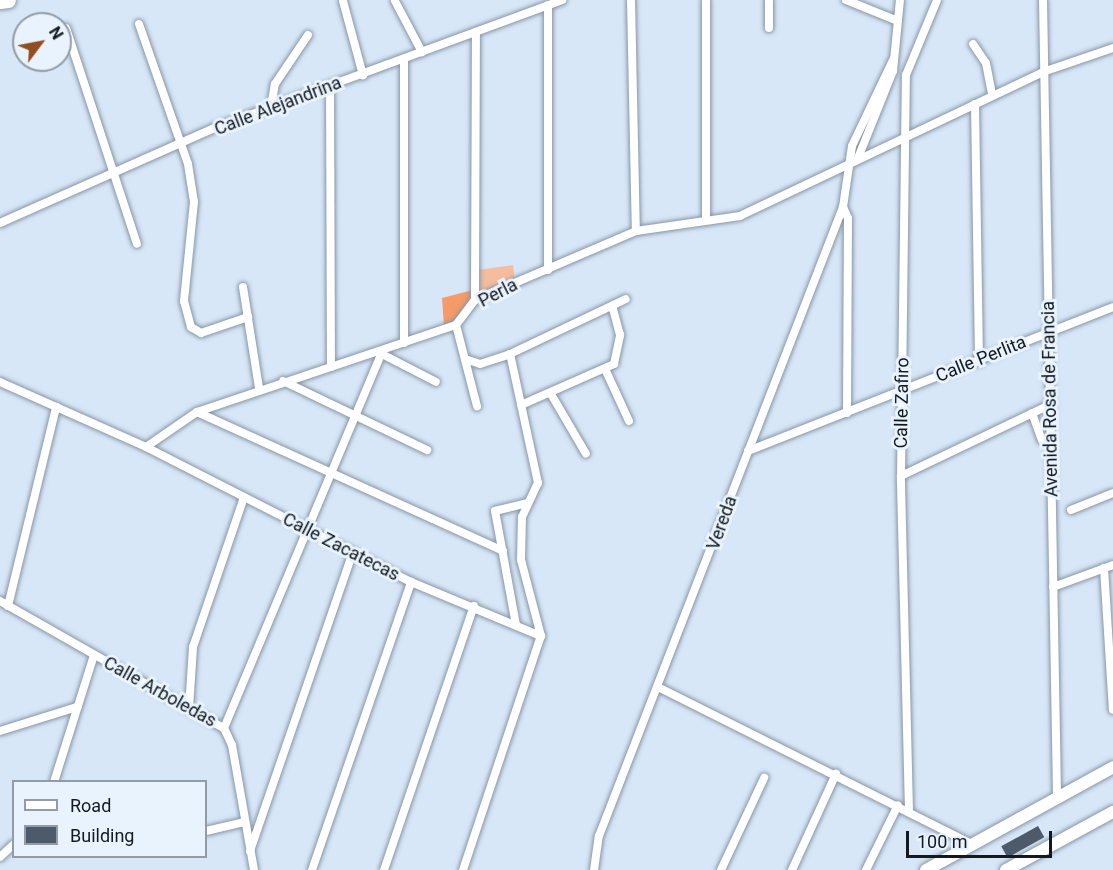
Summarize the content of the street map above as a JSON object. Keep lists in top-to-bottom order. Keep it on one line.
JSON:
{"streets":{"street":["Calle Alejandrina","Perla","Calle Perlita","Avenida Rosa de Francia","Calle Zafiro","Vereda","Calle Zacatecas","Calle Arboledas"]},"crossings":[["Perla","Avenida Rosa de Francia"],["Perla","Calle Zafiro"],["Perla","Vereda"],["Calle Perlita","Avenida Rosa de Francia"],["Calle Perlita","Calle Zafiro"],["Calle Perlita","Vereda"]],"legend":["Road","Building"],"scale_bar":"100 m","north":"top right"}
